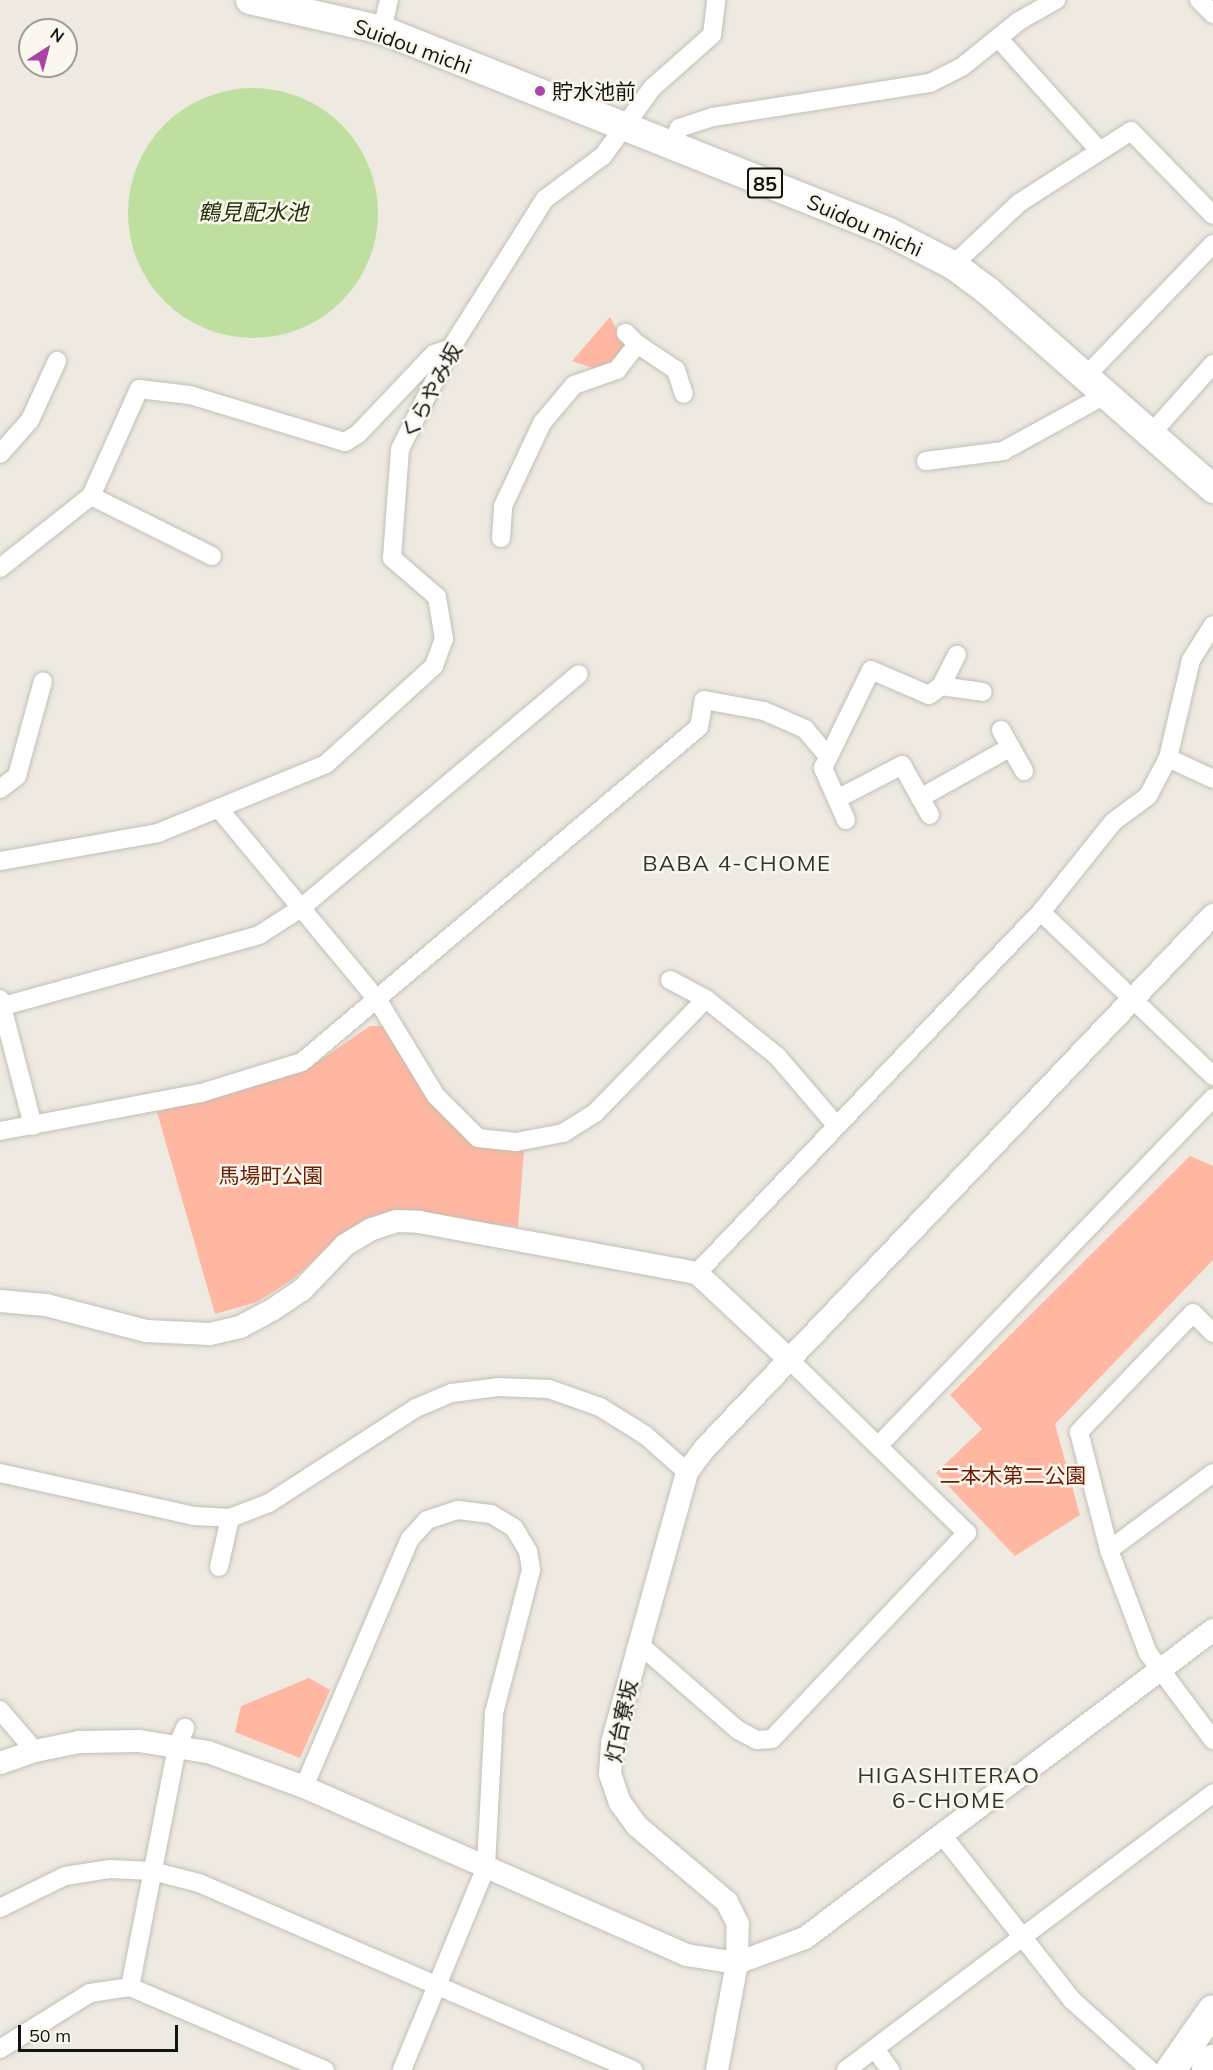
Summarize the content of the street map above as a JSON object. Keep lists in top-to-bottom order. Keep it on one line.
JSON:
{"streets":{"main road":["Suidou michi","85"],"street":["くらやみ坂","灯台寮坂"]},"crossings":[["Suidou michi","くらやみ坂"]],"districts":["BABA 4-CHOME","HIGASHITERAO 6-CHOME"],"water":["鶴見配水池"],"parks":["馬場町公園","二本木第二公園"],"places":["貯水池前"],"scale_bar":"50 m","north":"top right"}
